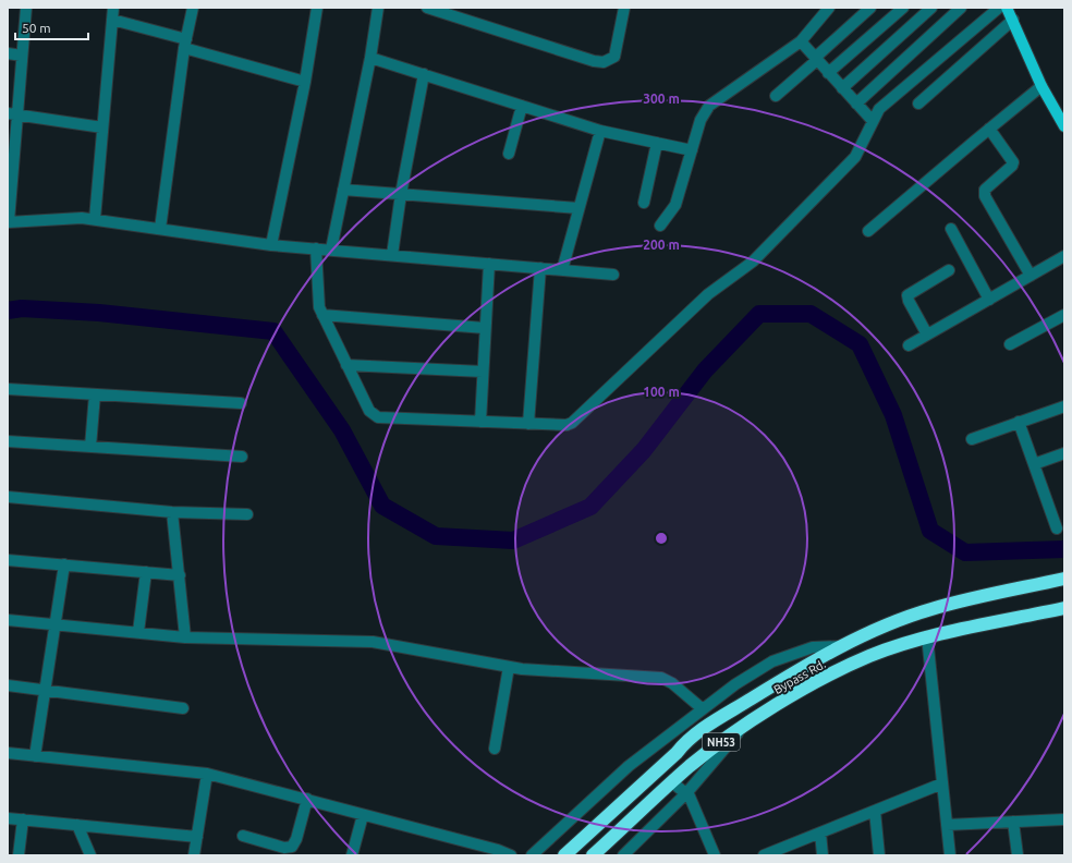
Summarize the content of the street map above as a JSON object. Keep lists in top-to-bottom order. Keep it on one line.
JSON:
{"streets":{"highway":["Bypass Rd.","NH53"]},"scale_bar":"50 m","rings":["300 m","200 m","100 m"]}
